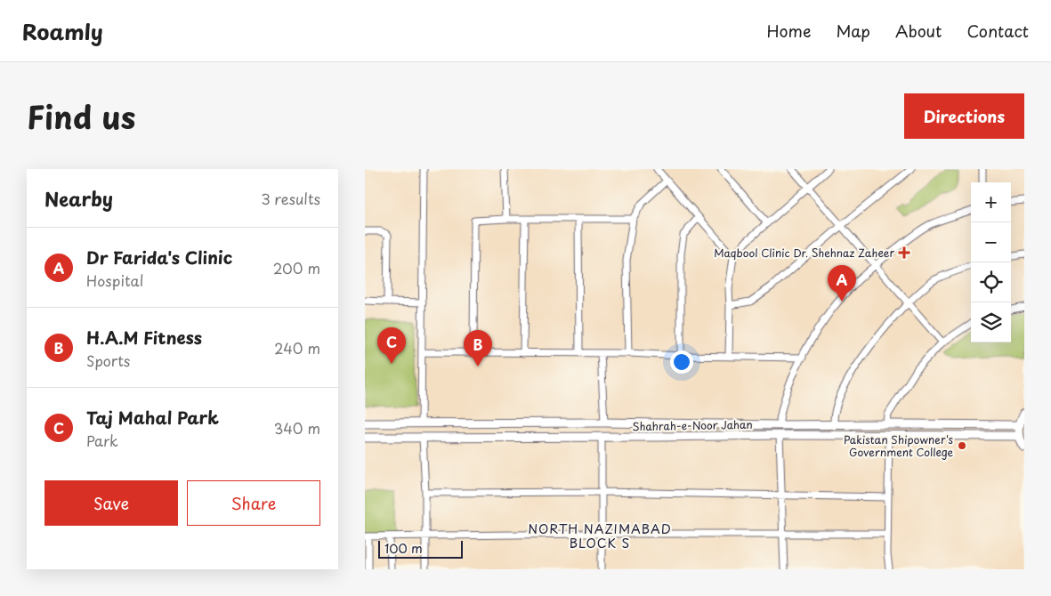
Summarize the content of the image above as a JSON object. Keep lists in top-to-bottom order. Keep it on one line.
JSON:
{"streets":{"main road":["Shahrah-e-Noor Jahan"]},"districts":["NORTH NAZIMABAD BLOCK S"],"places":{"health":["Maqbool Clinic Dr. Shehnaz Zaheer"],"other":["Pakistan Shipowner's Government College"]},"scale_bar":"100 m","page":{"header":"Roamly","nav":["Home","Map","About","Contact"],"title":"Find us","buttons":["Directions",["Save","Share"]],"heading":["Nearby","3 results"],"map_buttons":["+","−"],"list":[{"mark":"A","name":"Dr Farida's Clinic","note":"Hospital","value":"200 m"},{"mark":"B","name":"H.A.M Fitness","note":"Sports","value":"240 m"},{"mark":"C","name":"Taj Mahal Park","note":"Park","value":"340 m"}],"pins":["A","C","B"],"scale":"100 m"}}
